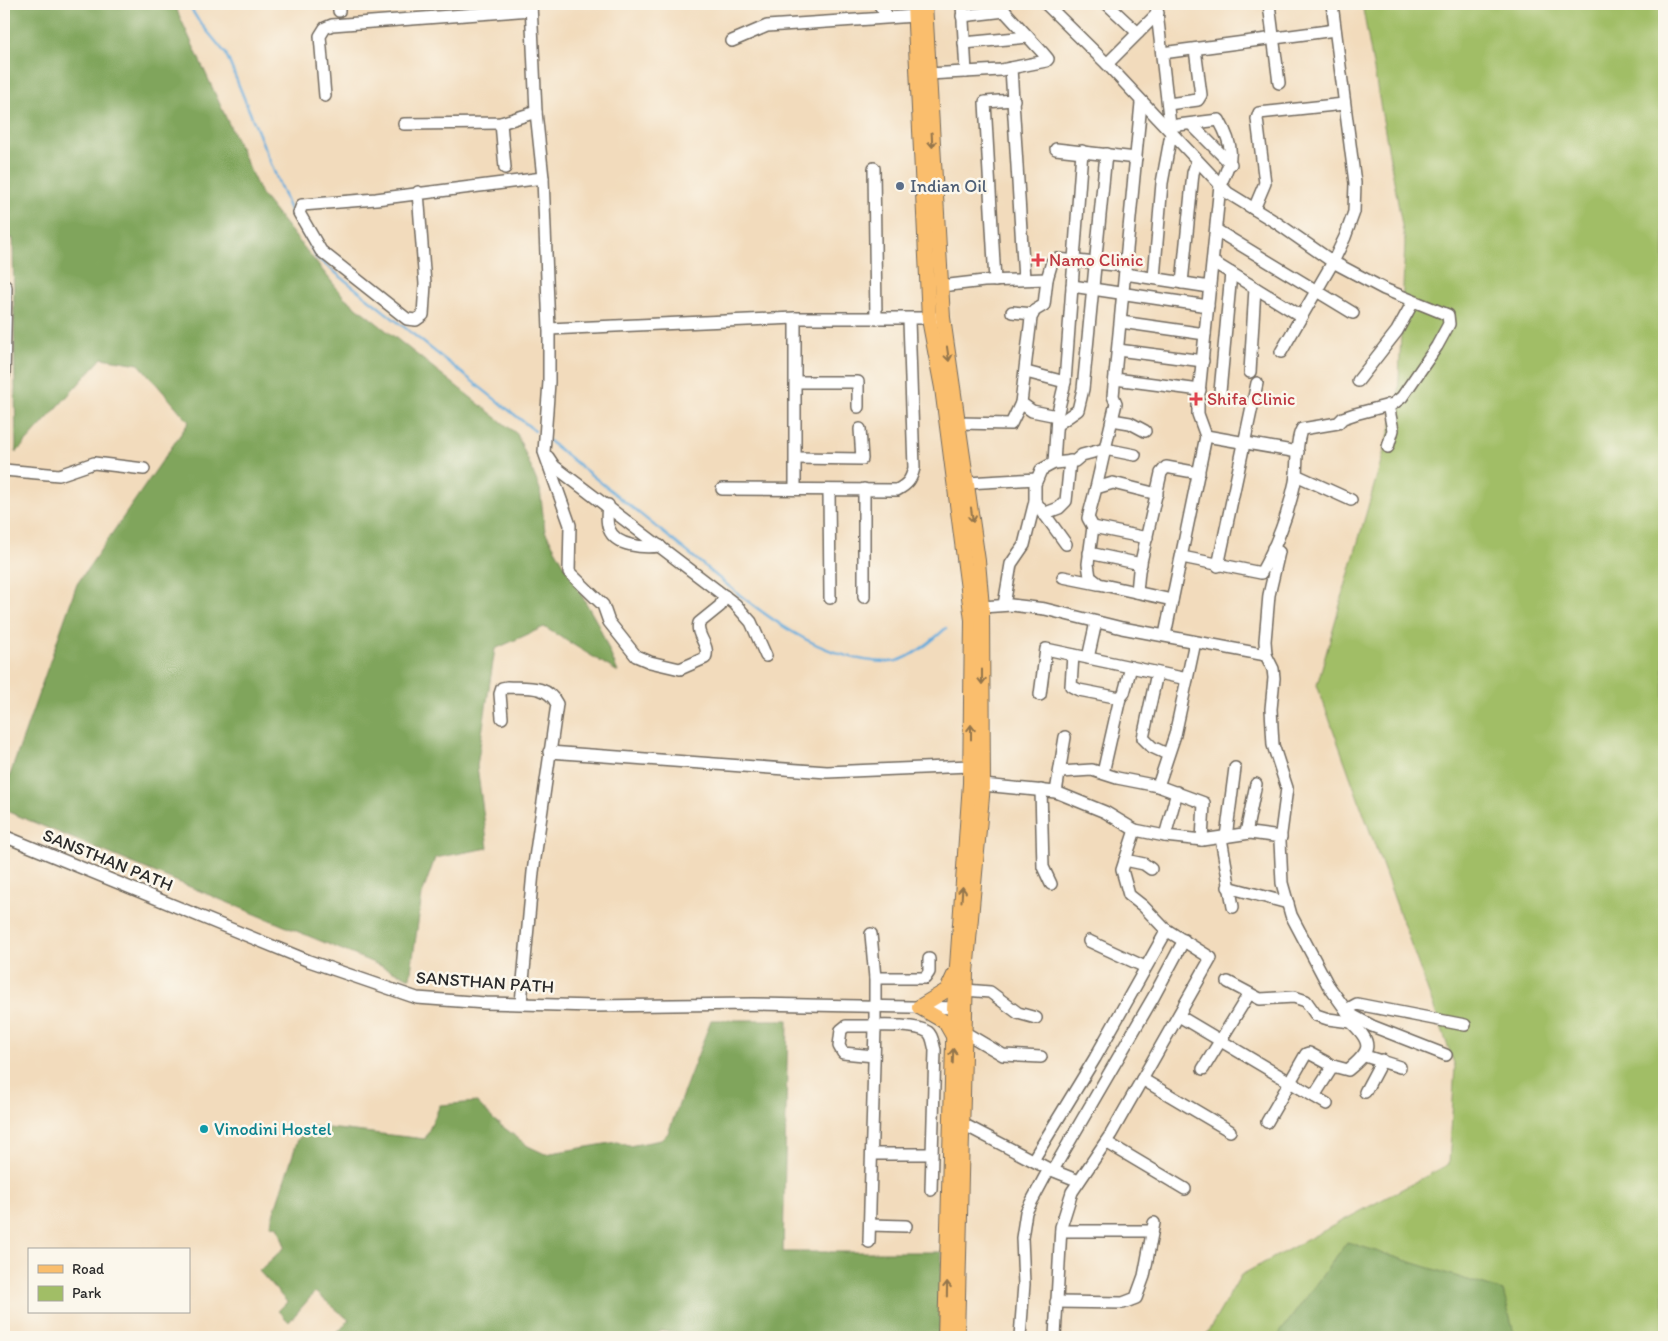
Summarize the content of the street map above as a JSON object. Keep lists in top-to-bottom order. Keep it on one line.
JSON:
{"streets":{"street":["SANSTHAN PATH"]},"places":{"other":["Indian Oil","Vinodini Hostel"],"health":["Namo Clinic","Shifa Clinic"]},"legend":["Road","Park"]}
